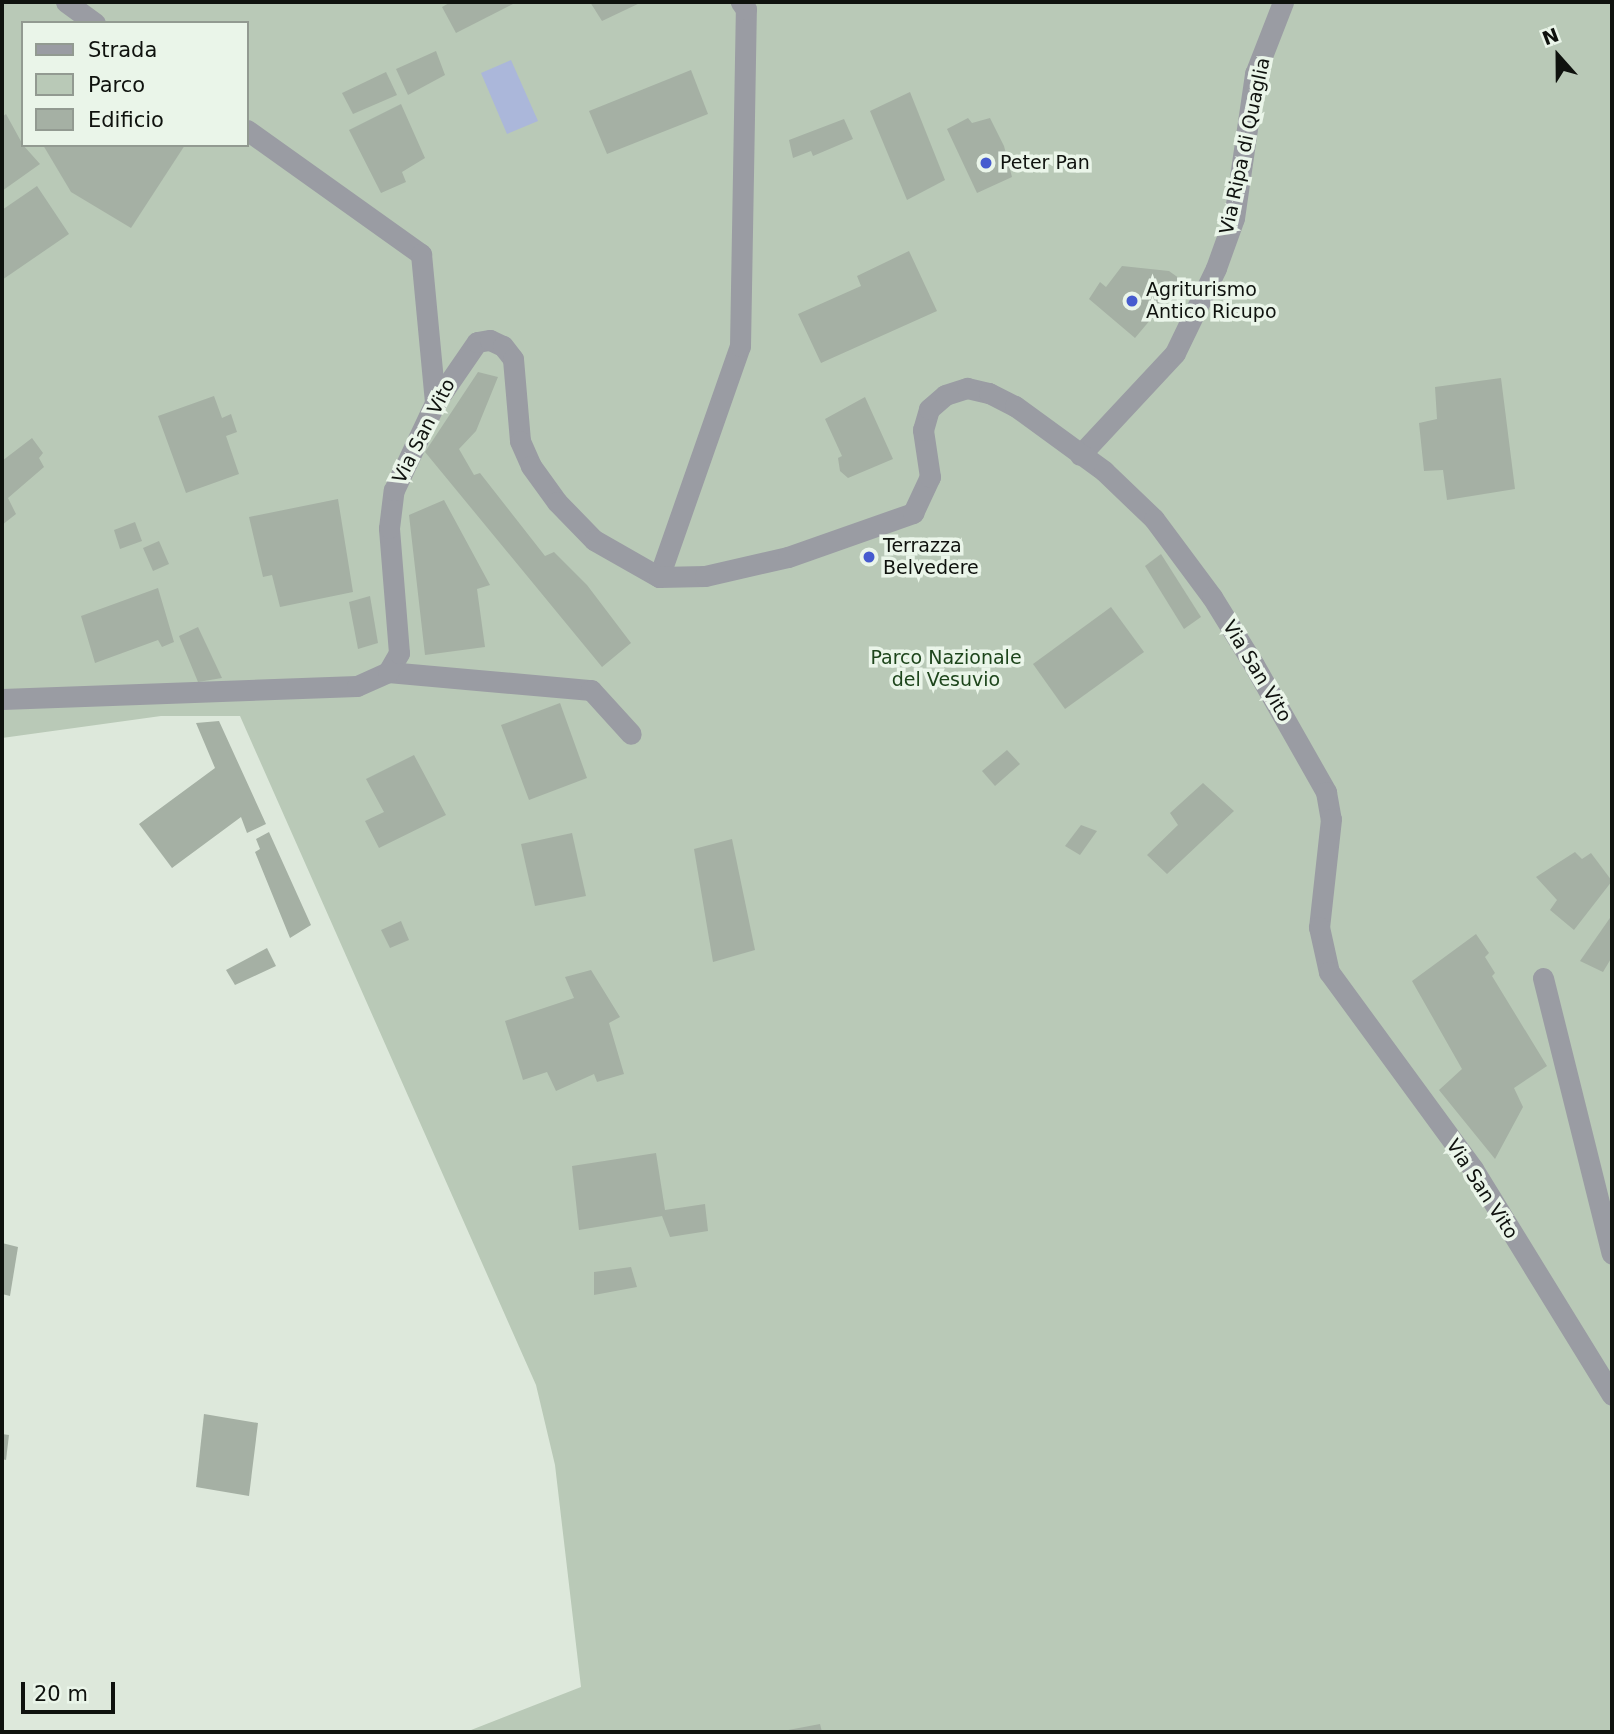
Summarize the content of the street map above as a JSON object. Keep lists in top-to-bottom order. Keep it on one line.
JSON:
{"streets":{"street":["Via Ripa di Quaglia","Via San Vito"]},"crossings":[["Via Ripa di Quaglia","Via San Vito"]],"parks":["Parco Nazionale del Vesuvio"],"places":["Peter Pan","Agriturismo Antico Ricupo","Terrazza Belvedere"],"legend":["Strada","Parco","Edificio"],"scale_bar":"20 m","north":"top"}
